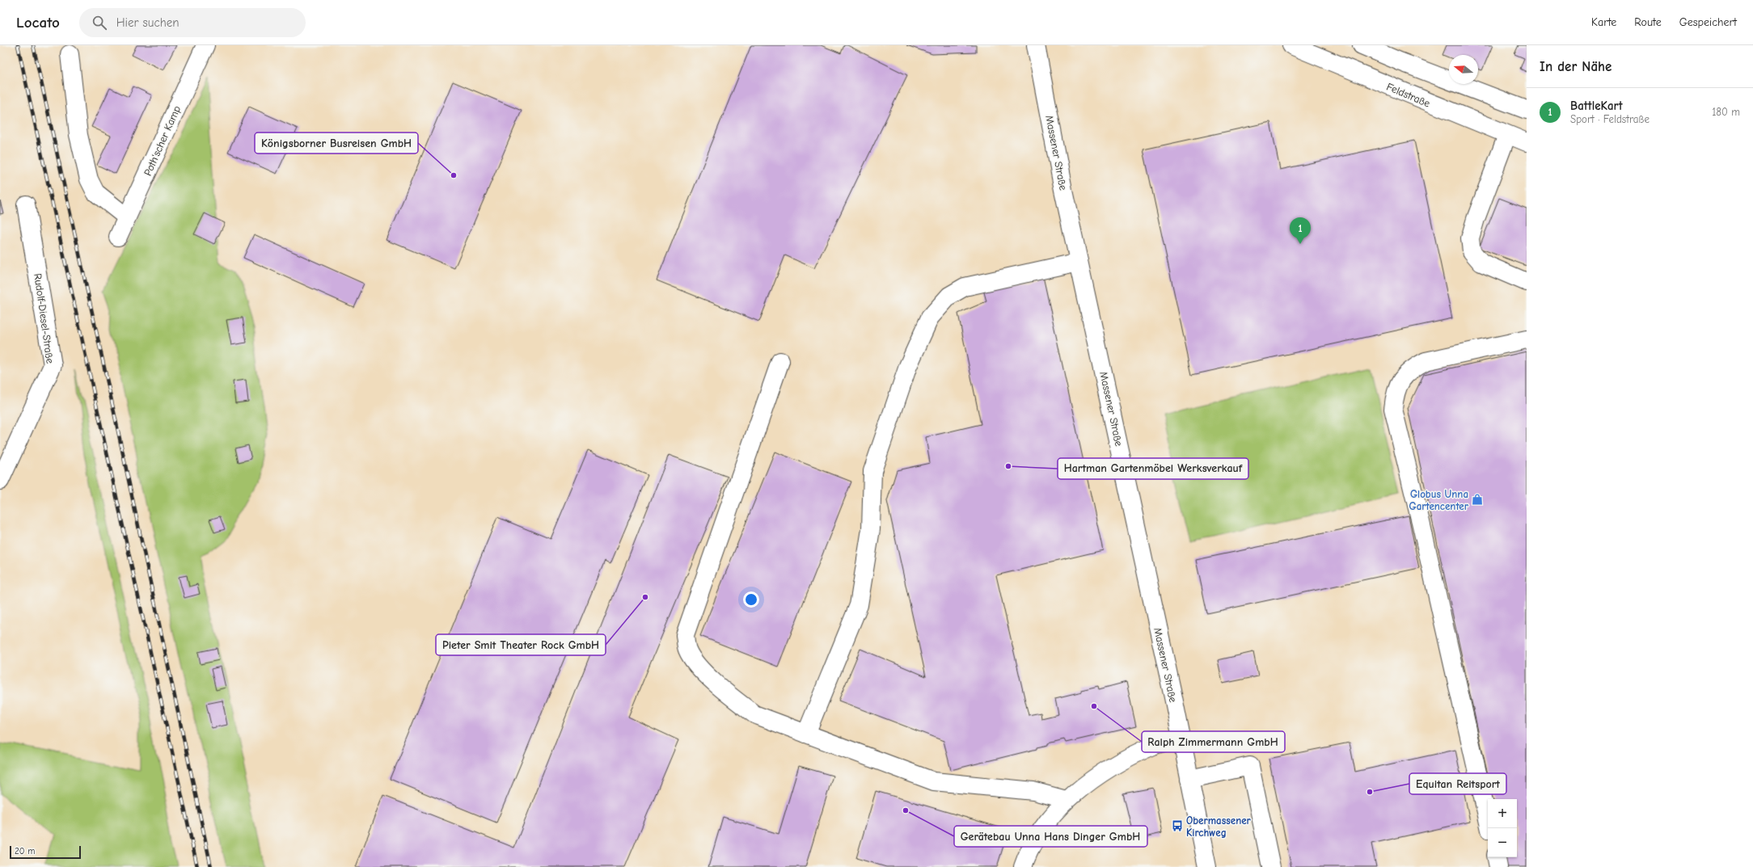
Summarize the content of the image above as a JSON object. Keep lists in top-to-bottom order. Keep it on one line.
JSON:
{"streets":{"main road":["Feldstraße","Poth'scher Kamp","Massener Straße","Rudolf-Diesel-Straße"]},"places":{"other":["Königsborner Busreisen GmbH","Hartman Gartenmöbel Werksverkauf","Pieter Smit Theater Rock GmbH","Ralph Zimmermann GmbH","Equitan Reitsport","Gerätebau Unna Hans Dinger GmbH"],"shop":["Globus Unna Gartencenter"],"bus stop":["Obermassener Kirchweg"]},"scale_bar":"20 m","north":"left","page":{"header":"Locato","search":"Hier suchen","nav":["Karte","Route","Gespeichert"],"heading":"In der Nähe","list":[{"mark":"1","name":"BattleKart","note":"Sport · Feldstraße","value":"180 m"}],"pins":"1","map_buttons":["+","−"],"scale":"20 m"}}
